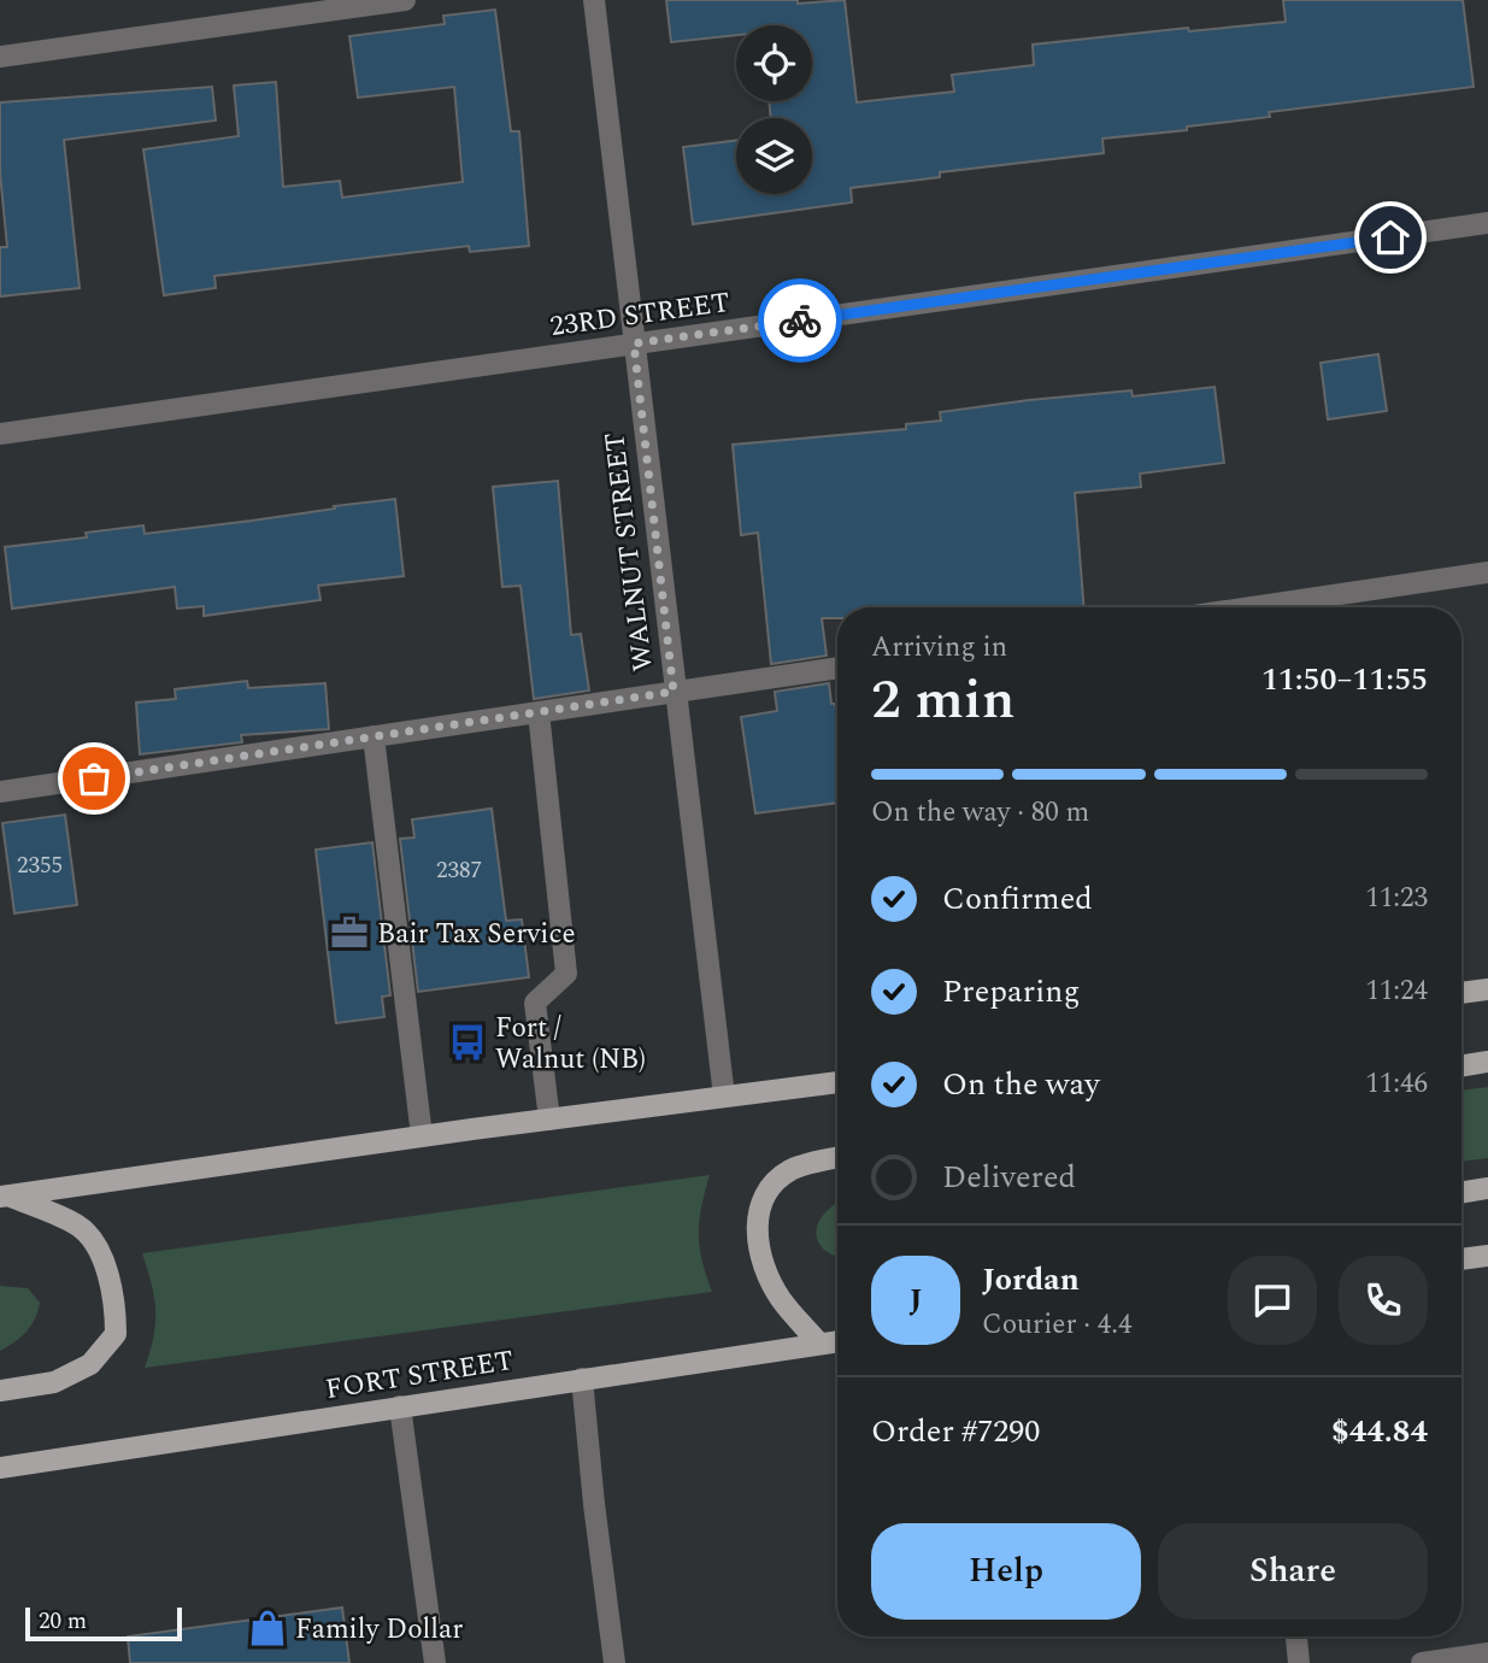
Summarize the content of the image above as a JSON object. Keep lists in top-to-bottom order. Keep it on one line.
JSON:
{"streets":{"main road":["FORT STREET"],"street":["23RD STREET","WALNUT STREET"]},"crossings":[["23RD STREET","WALNUT STREET"]],"places":{"office":["Bair Tax Service"],"bus stop":["Fort / Walnut (NB)"],"shop":["Family Dollar"]},"house_numbers":["2355","2387"],"scale_bar":"20 m","page":{"heading":["2 min","Arriving in","11:50–11:55"],"panel":["Jordan","Courier · 4.4","Order #7290","$44.84"],"bar":"On the way · 80 m","list":[["Confirmed","11:23"],["Preparing","11:24"],["On the way","11:46"],"Delivered"],"round":"J","buttons":["Help","Share"],"scale":"20 m"}}
